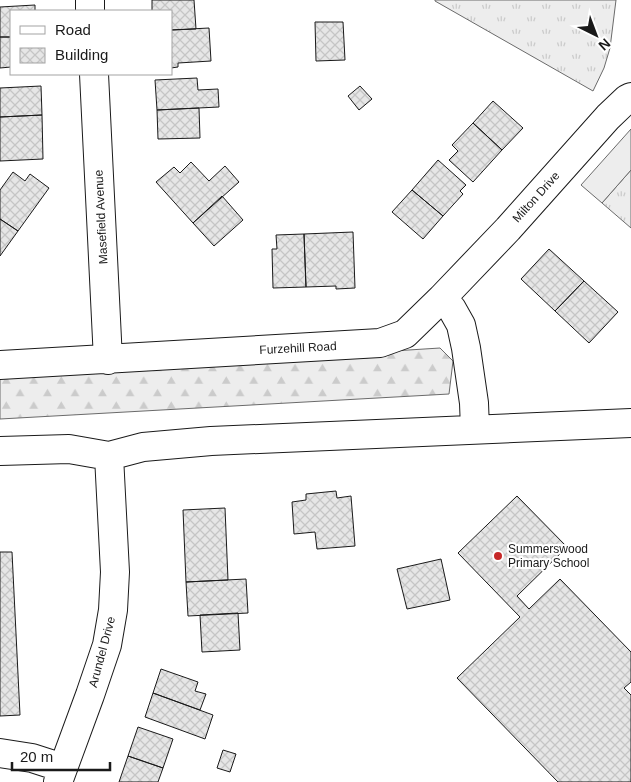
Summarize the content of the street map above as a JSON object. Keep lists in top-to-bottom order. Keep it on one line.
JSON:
{"streets":{"street":["Milton Drive","Masefield Avenue","Furzehill Road","Arundel Drive"]},"crossings":[["Milton Drive","Furzehill Road"],["Masefield Avenue","Furzehill Road"]],"places":["Summerswood Primary School"],"legend":["Road","Building"],"scale_bar":"20 m","north":"bottom right"}
